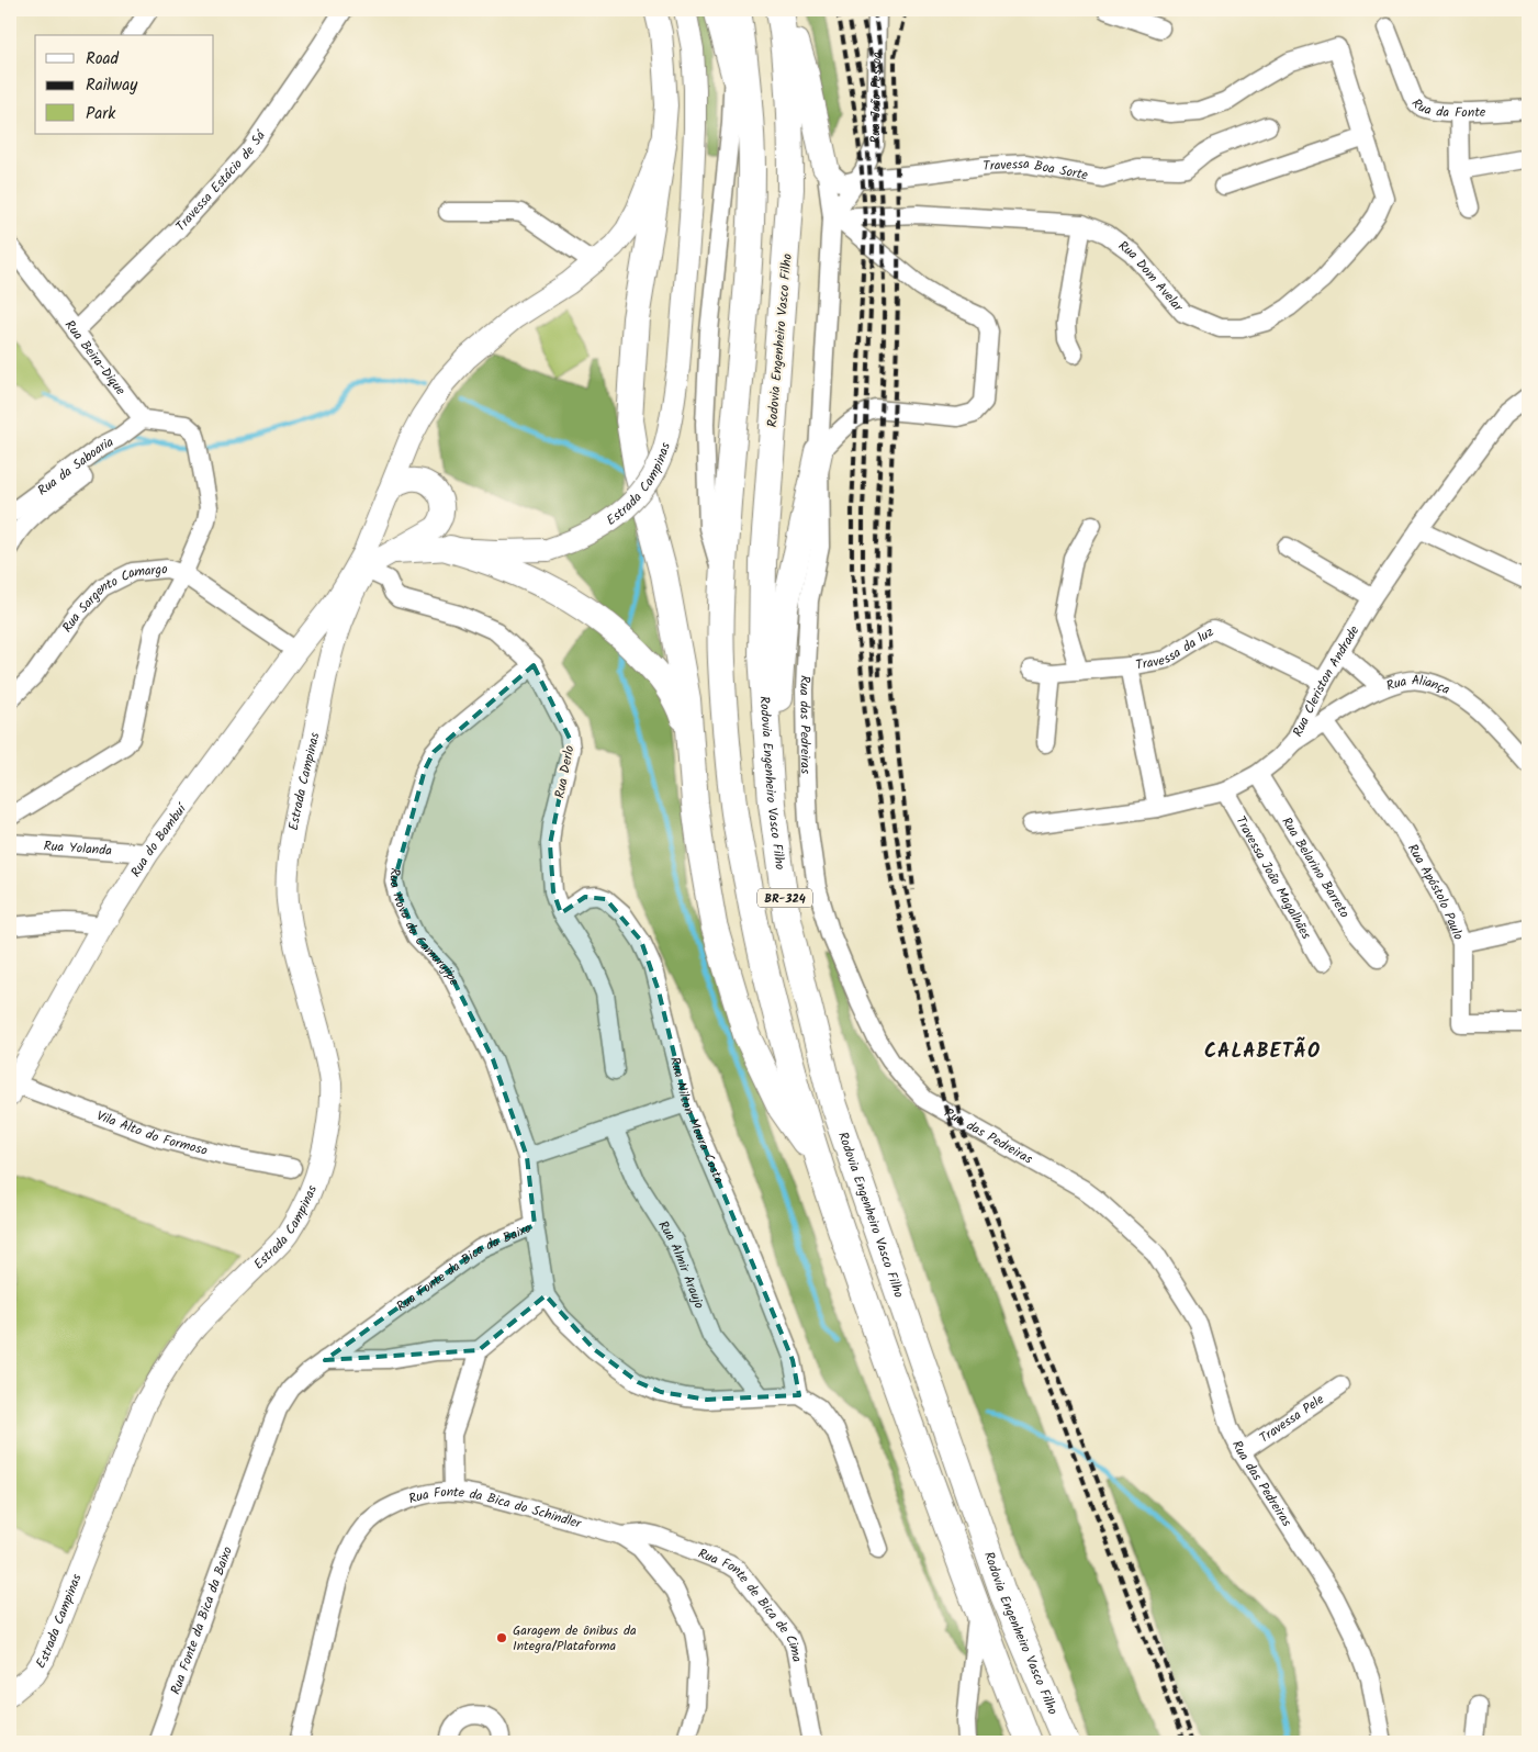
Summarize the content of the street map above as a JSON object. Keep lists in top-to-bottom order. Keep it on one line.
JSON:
{"streets":{"highway":["Rodovia Engenheiro Vasco Filho","BR-324"],"main road":["Estrada Campinas","Rua do Bambuí"],"street":["Rua João Pessoa","Rua da Fonte","Travessa Boa Sorte","Travessa Estácio de Sá","Rua Dom Avelar","Rua Beira-Dique","Rua da Saboaria","Rua Sargento Camargo","Travessa da luz","Rua Cleriston Andrade","Rua Aliança","Rua das Pedreiras","Rua Derlo","Rua Yolanda","Rua Belarino Barreto","Travessa João Magalhães","Rua Apóstolo Paulo","Rua Nova do Camurujipe","Rua Nilton Moura Costa","Vila Alto do Formoso","Rua Almir Araujo","Rua Fonte da Bica da Baixo","Travessa Pele","Rua Fonte da Bica do Schindler","Rua Fonte de Bica de Cima"]},"crossings":[["Rua João Pessoa","Travessa Boa Sorte"],["Rua João Pessoa","Rua Dom Avelar"],["Rua João Pessoa","Rua das Pedreiras"],["Travessa Estácio de Sá","Rua Beira-Dique"],["Rua Dom Avelar","Rua das Pedreiras"],["Rua Beira-Dique","Rua da Saboaria"],["Estrada Campinas","Rua Derlo"],["Rua Sargento Camargo","Rua do Bambuí"],["Travessa da luz","Rua Cleriston Andrade"],["Rua Cleriston Andrade","Rua Aliança"],["Rua Cleriston Andrade","Rua Belarino Barreto"],["Rua Cleriston Andrade","Travessa João Magalhães"],["Rua Aliança","Rua Apóstolo Paulo"],["Rua das Pedreiras","Travessa Pele"],["Rua Derlo","Rua Nova do Camurujipe"],["Rua Derlo","Rua Nilton Moura Costa"],["Rua do Bambuí","Rua Yolanda"],["Rua do Bambuí","Vila Alto do Formoso"],["Rua Nova do Camurujipe","Rua Fonte da Bica da Baixo"],["Rua Nilton Moura Costa","Rua Fonte da Bica da Baixo"],["Rua Almir Araujo","Rua Fonte da Bica da Baixo"],["Rua Fonte da Bica do Schindler","Rua Fonte de Bica de Cima"]],"districts":["CALABETÃO"],"places":["Garagem de ônibus da Integra/Plataforma"],"legend":["Road","Railway","Park"]}
